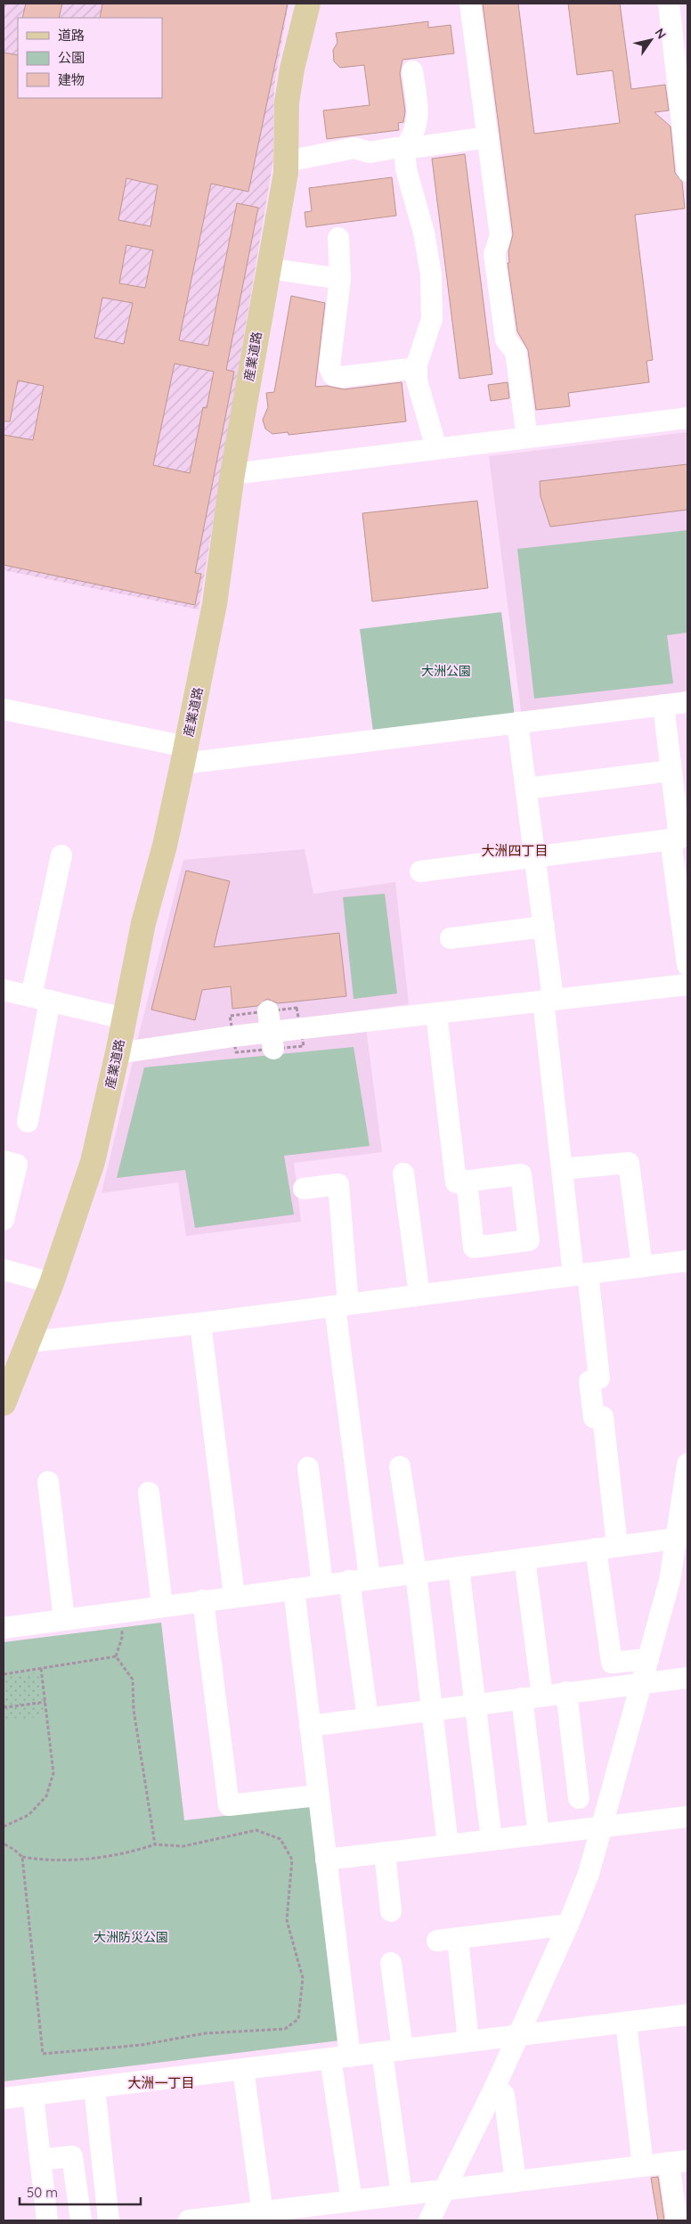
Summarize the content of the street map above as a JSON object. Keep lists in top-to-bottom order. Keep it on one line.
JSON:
{"streets":{"main road":["産業道路"]},"districts":["大洲四丁目","大洲一丁目"],"parks":["大洲公園","大洲防災公園"],"legend":["道路","公園","建物"],"scale_bar":"50 m","north":"top right"}
